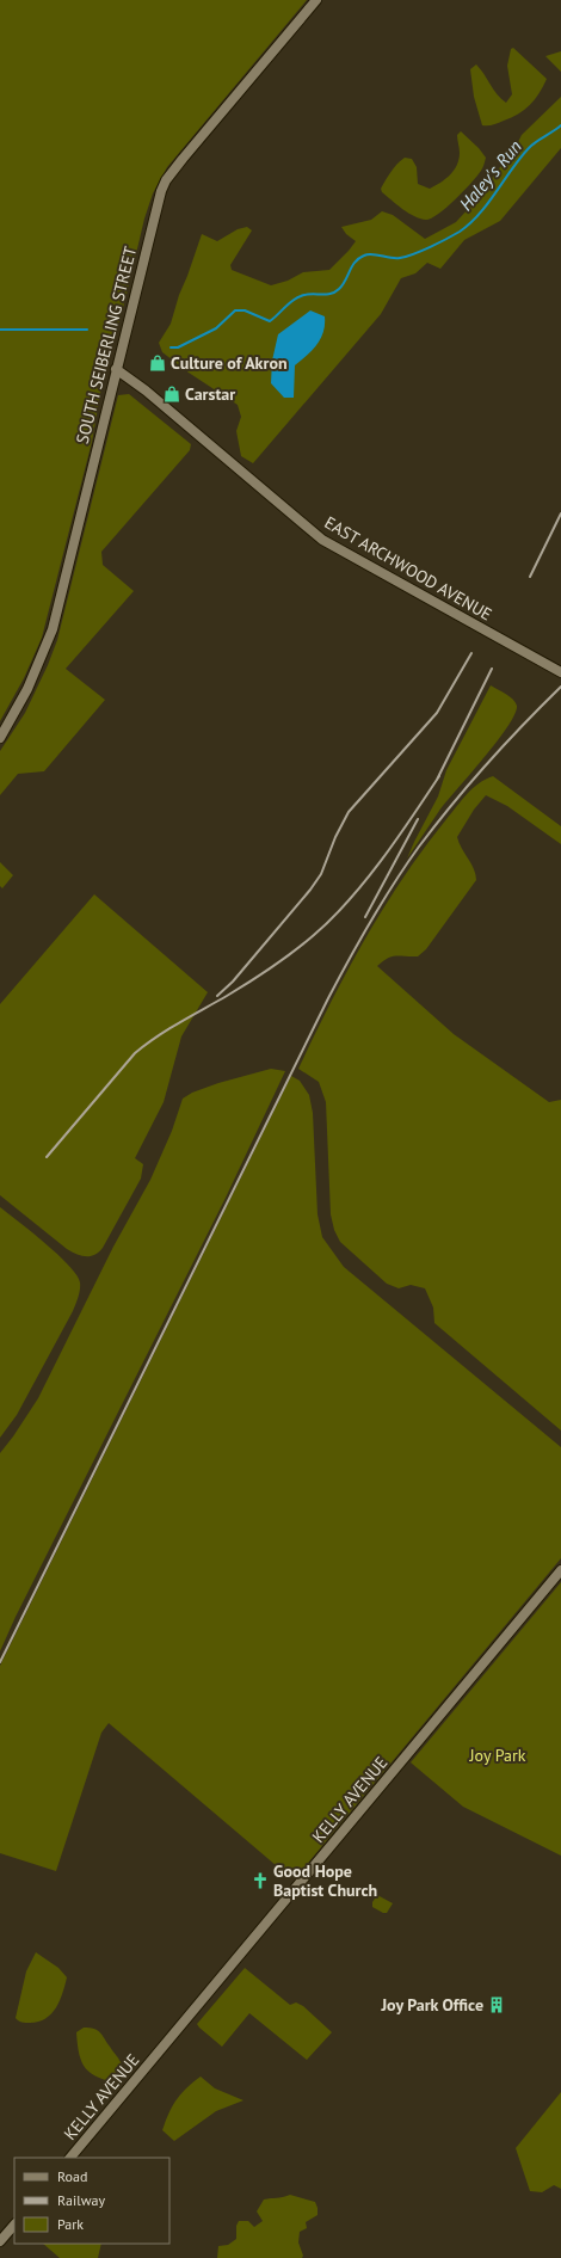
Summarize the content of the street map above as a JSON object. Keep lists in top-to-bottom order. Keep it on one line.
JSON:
{"streets":{"main road":["SOUTH SEIBERLING STREET","EAST ARCHWOOD AVENUE","KELLY AVENUE"]},"crossings":[["SOUTH SEIBERLING STREET","EAST ARCHWOOD AVENUE"]],"water":["Haley's Run"],"parks":["Joy Park"],"places":{"shop":["Culture of Akron","Carstar"],"church":["Good Hope Baptist Church"],"building":["Joy Park Office"]},"legend":["Road","Railway","Park"]}
